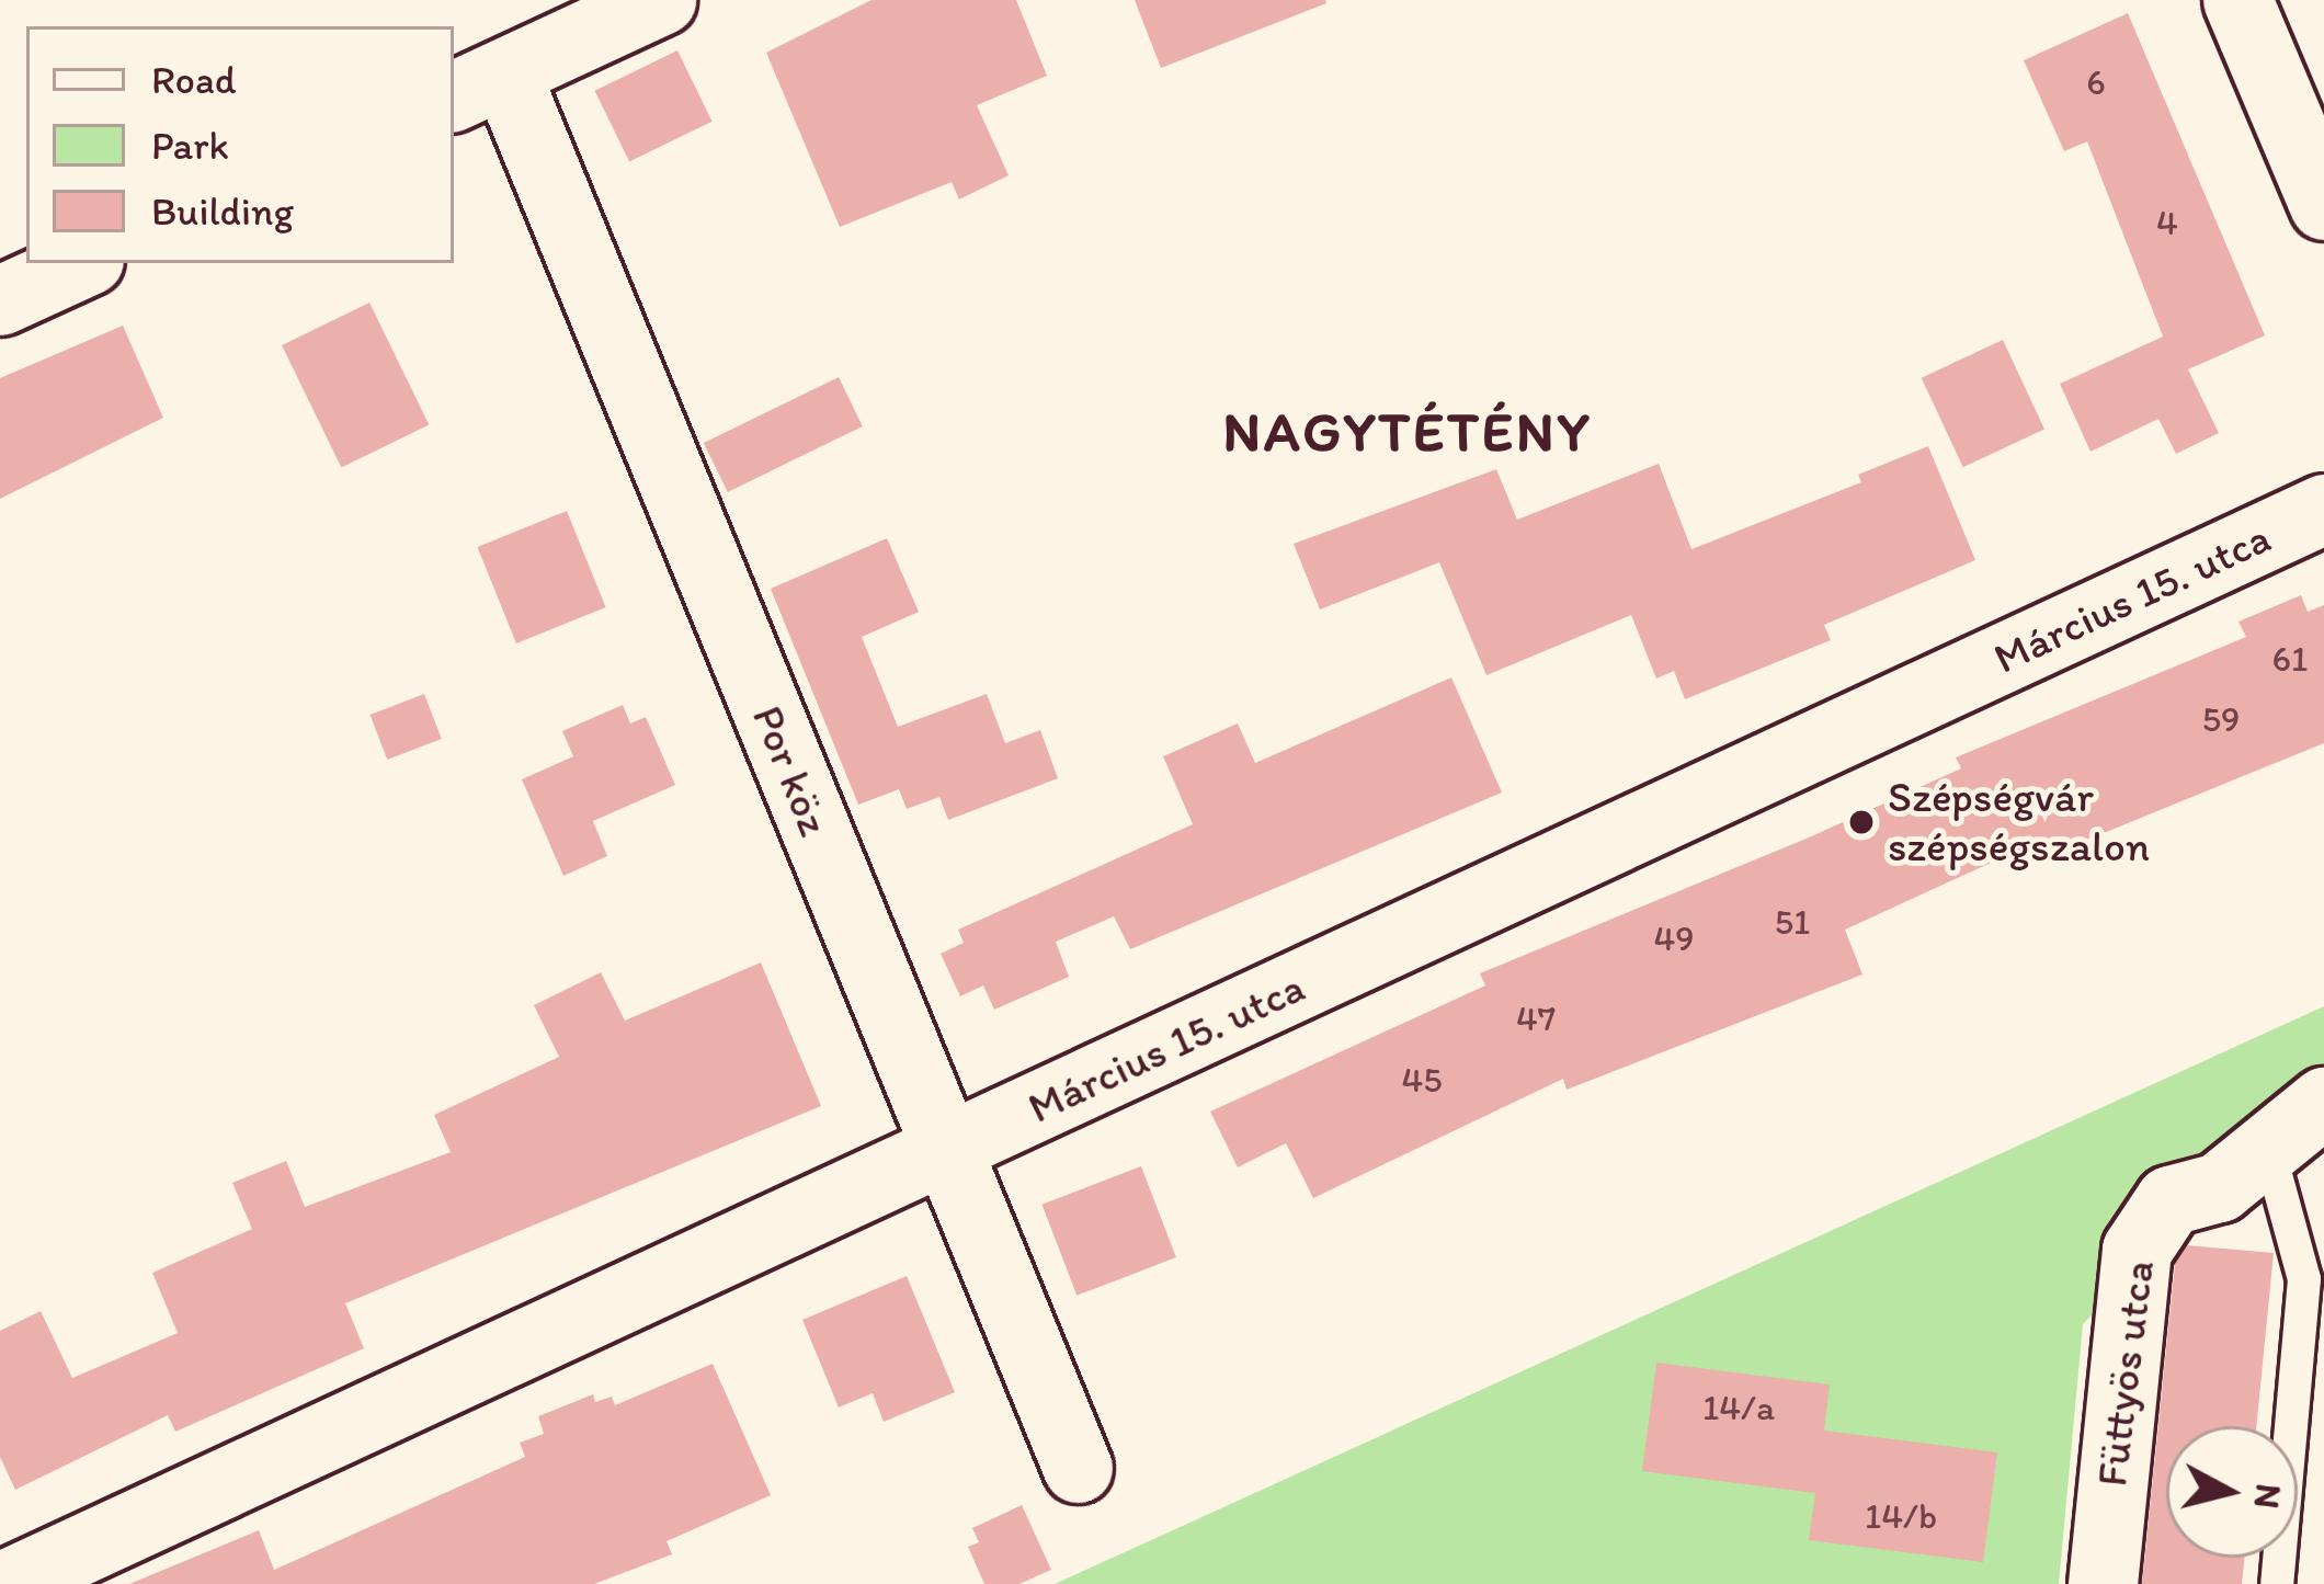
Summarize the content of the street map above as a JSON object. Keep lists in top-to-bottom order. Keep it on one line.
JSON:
{"streets":{"street":["Március 15. utca","Por köz","Füttyös utca"]},"crossings":[["Március 15. utca","Por köz"]],"districts":["NAGYTÉTÉNY"],"places":["Szépségvár szépségszalon"],"house_numbers":["6","4","61","59","51","49","47","45","14/a","14/b"],"legend":["Road","Park","Building"],"north":"right"}
